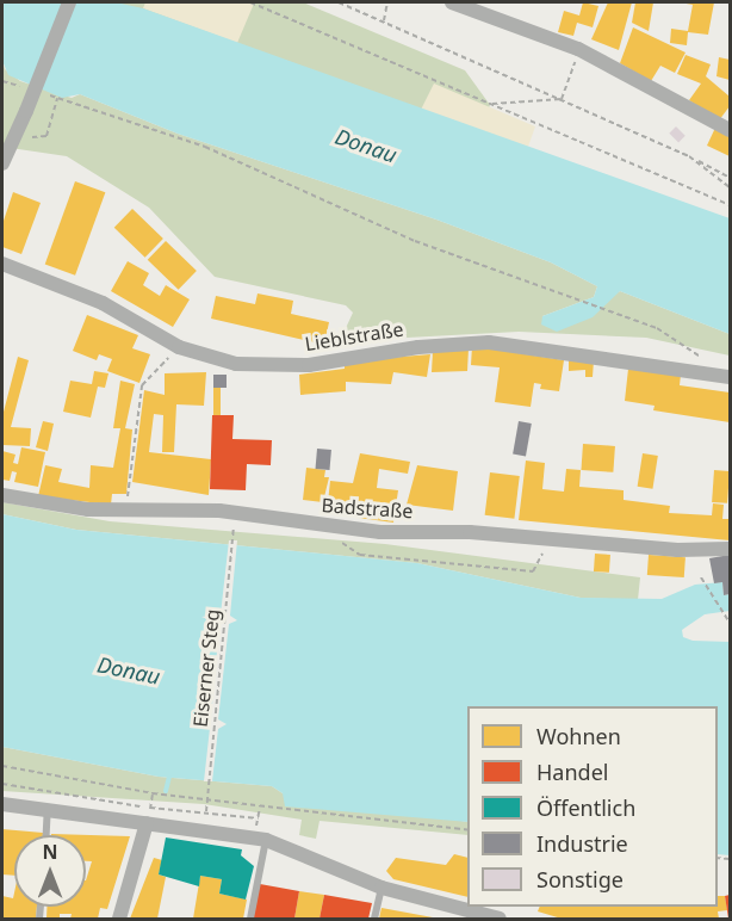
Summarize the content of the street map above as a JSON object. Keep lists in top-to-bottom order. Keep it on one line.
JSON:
{"streets":{"street":["Lieblstraße","Badstraße"],"path":["Eiserner Steg"]},"water":["Donau"],"legend":["Wohnen","Handel","Öffentlich","Industrie","Sonstige"],"north":"top"}
